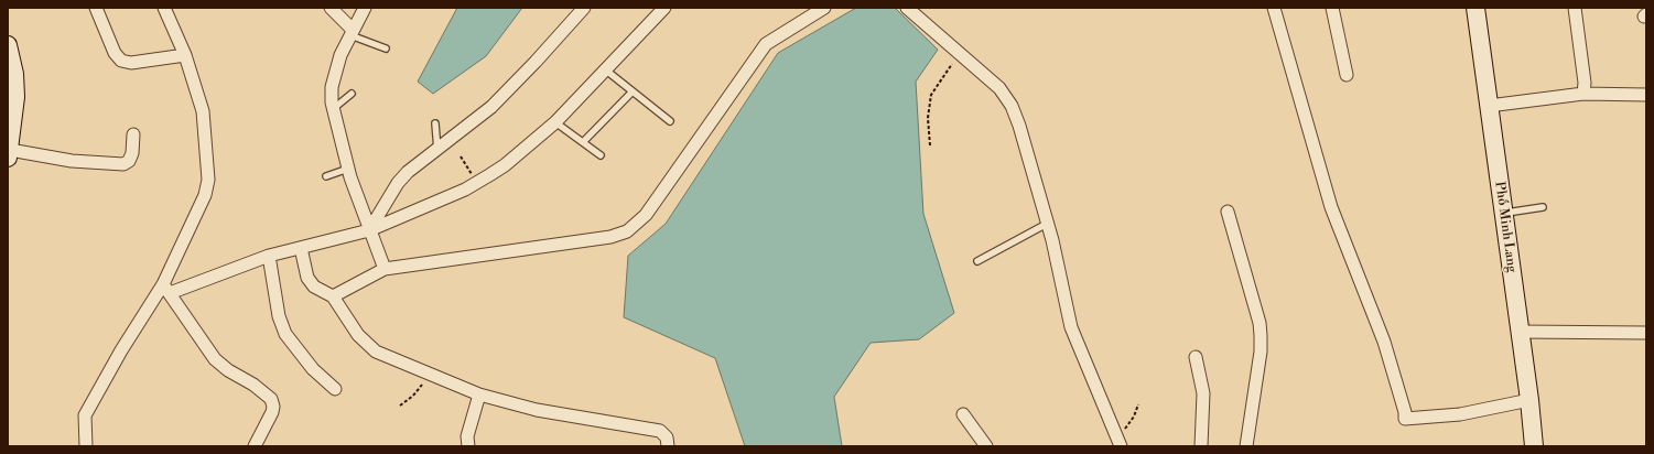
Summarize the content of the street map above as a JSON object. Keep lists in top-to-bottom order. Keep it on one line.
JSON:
{"streets":{"street":["Phố Minh Lang"]}}
